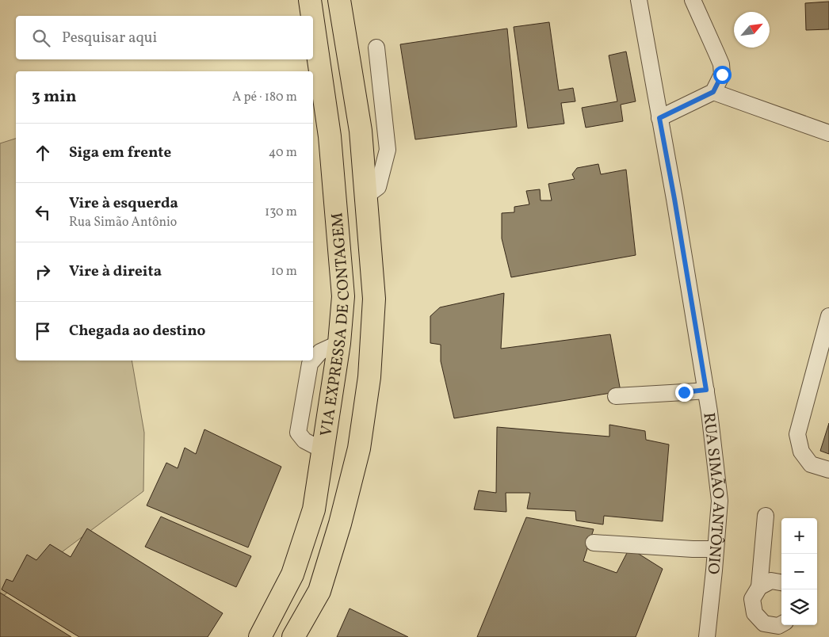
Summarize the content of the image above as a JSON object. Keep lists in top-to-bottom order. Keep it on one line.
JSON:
{"streets":{"highway":["VIA EXPRESSA DE CONTAGEM"],"street":["RUA SIMÃO ANTÔNIO"]},"north":"top right","page":{"search":"Pesquisar aqui","heading":["3 min","A pé · 180 m"],"list":[["Siga em frente","40 m"],["Vire à esquerda","Rua Simão Antônio","130 m"],["Vire à direita","10 m"],"Chegada ao destino"],"map_buttons":["+","−"]}}
